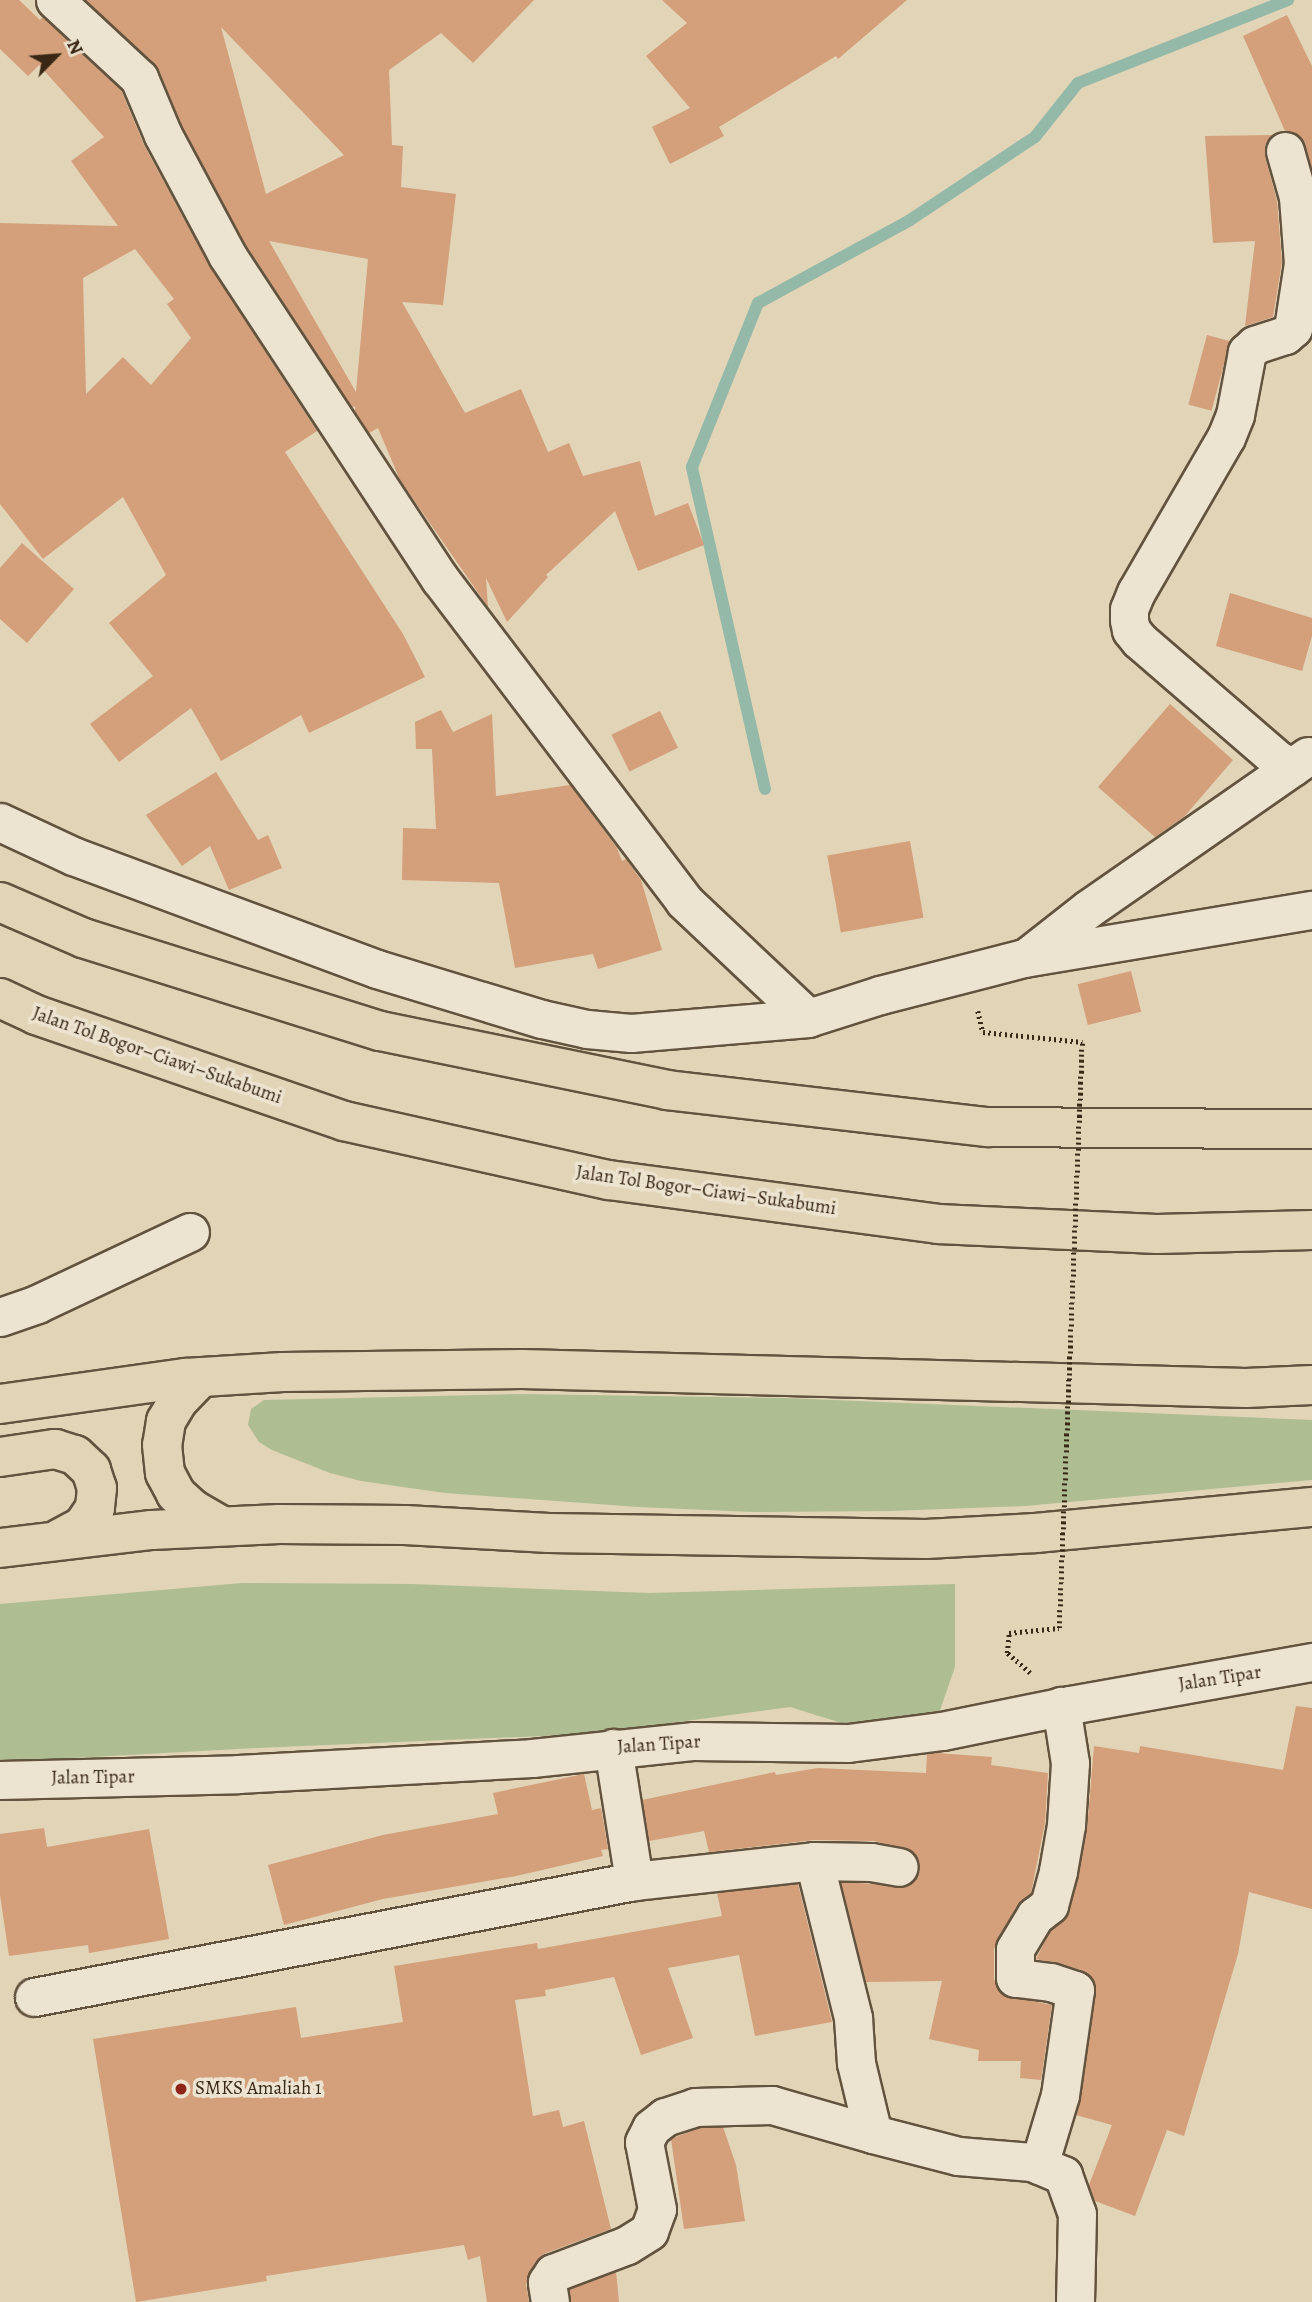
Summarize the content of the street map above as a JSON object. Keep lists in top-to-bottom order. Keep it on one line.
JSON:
{"streets":{"highway":["Jalan Tol Bogor–Ciawi–Sukabumi"],"street":["Jalan Tipar"]},"places":["SMKS Amaliah 1"],"north":"top right"}
